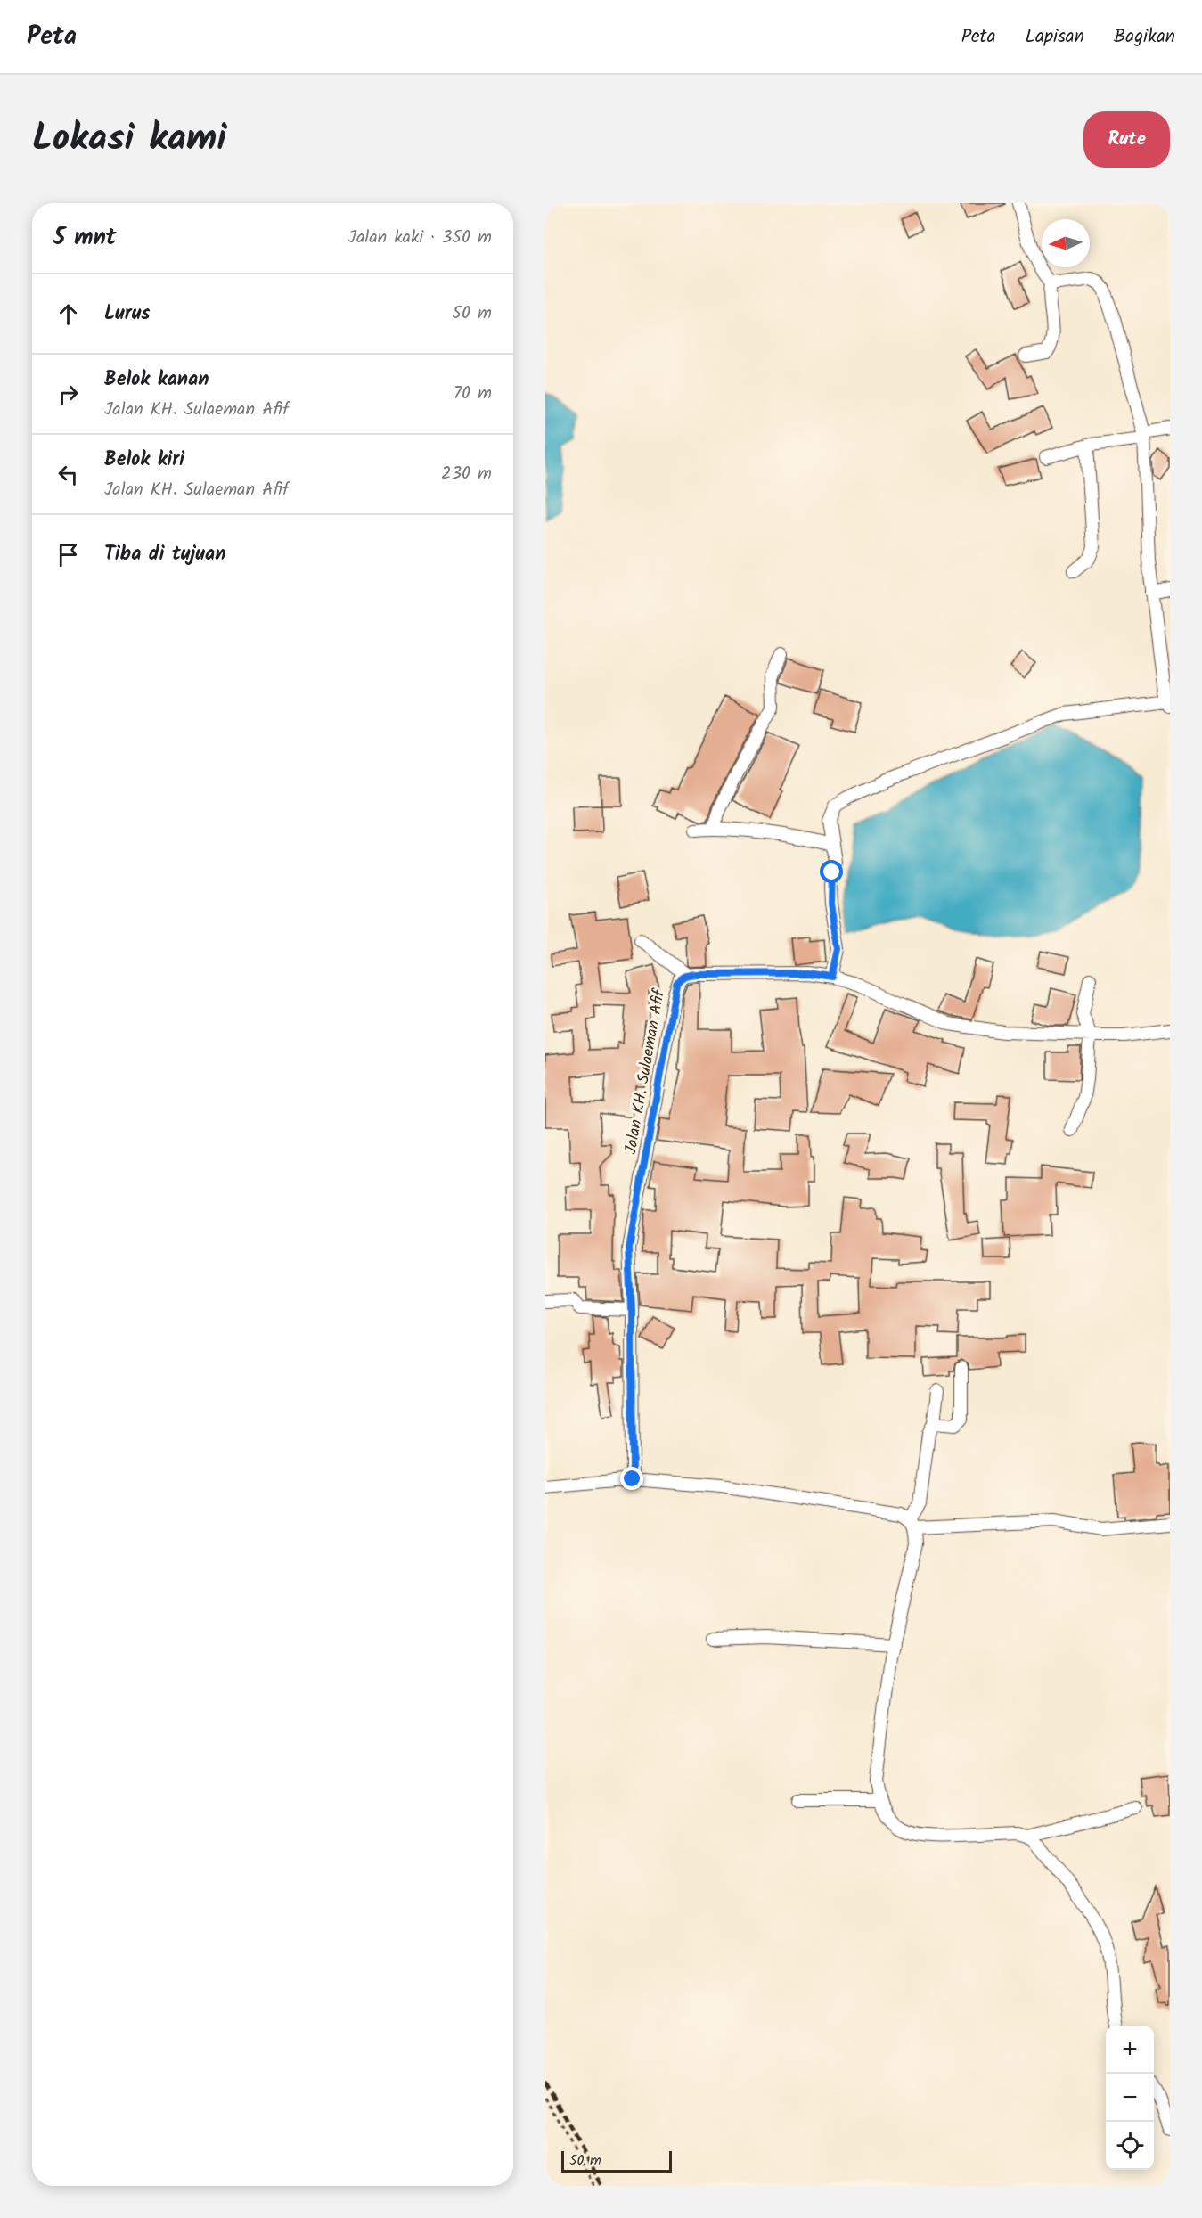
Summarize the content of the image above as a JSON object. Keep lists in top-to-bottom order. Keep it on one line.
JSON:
{"streets":{"street":["Jalan KH. Sulaeman Afif"]},"scale_bar":"50 m","north":"left","page":{"header":"Peta","nav":["Peta","Lapisan","Bagikan"],"title":"Lokasi kami","buttons":"Rute","heading":["5 mnt","Jalan kaki · 350 m"],"list":[["Lurus","50 m"],["Belok kanan","Jalan KH. Sulaeman Afif","70 m"],["Belok kiri","Jalan KH. Sulaeman Afif","230 m"],"Tiba di tujuan"],"map_buttons":["+","−"],"scale":"50 m"}}
